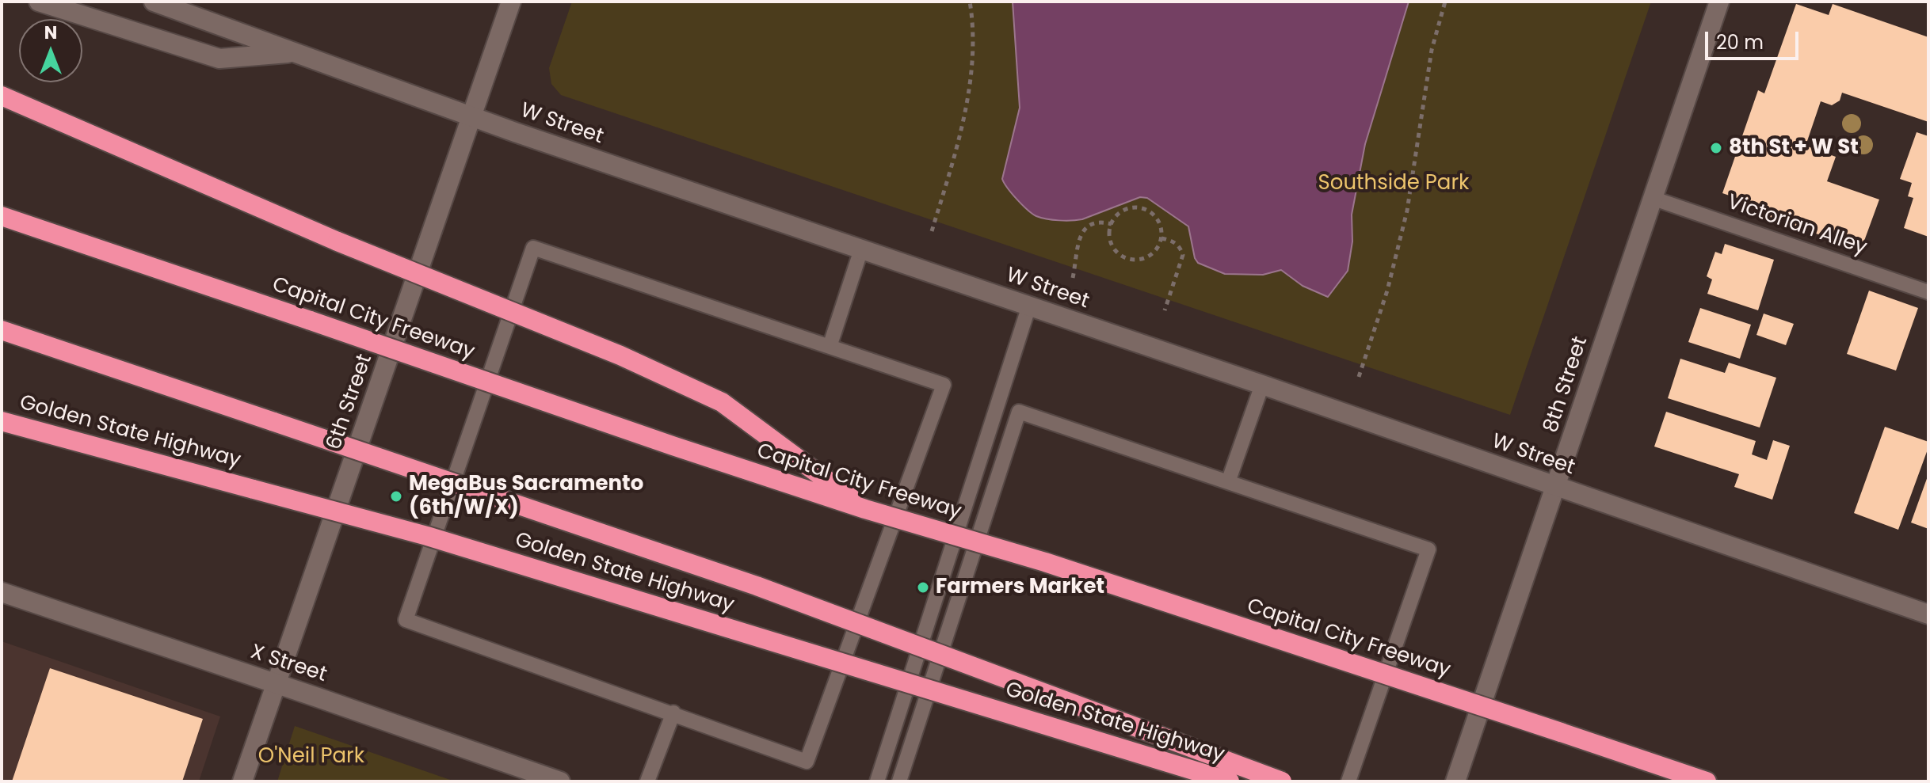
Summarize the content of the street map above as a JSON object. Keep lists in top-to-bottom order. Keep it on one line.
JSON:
{"streets":{"highway":["Capital City Freeway","Golden State Highway"],"main road":["W Street","8th Street","6th Street","X Street"],"lane":["Victorian Alley"]},"crossings":[["W Street","8th Street"],["W Street","6th Street"],["Victorian Alley","8th Street"],["6th Street","X Street"]],"parks":["Southside Park","O'Neil Park"],"places":["8th St + W St","MegaBus Sacramento (6th/W/X)","Farmers Market"],"scale_bar":"20 m","north":"top"}
